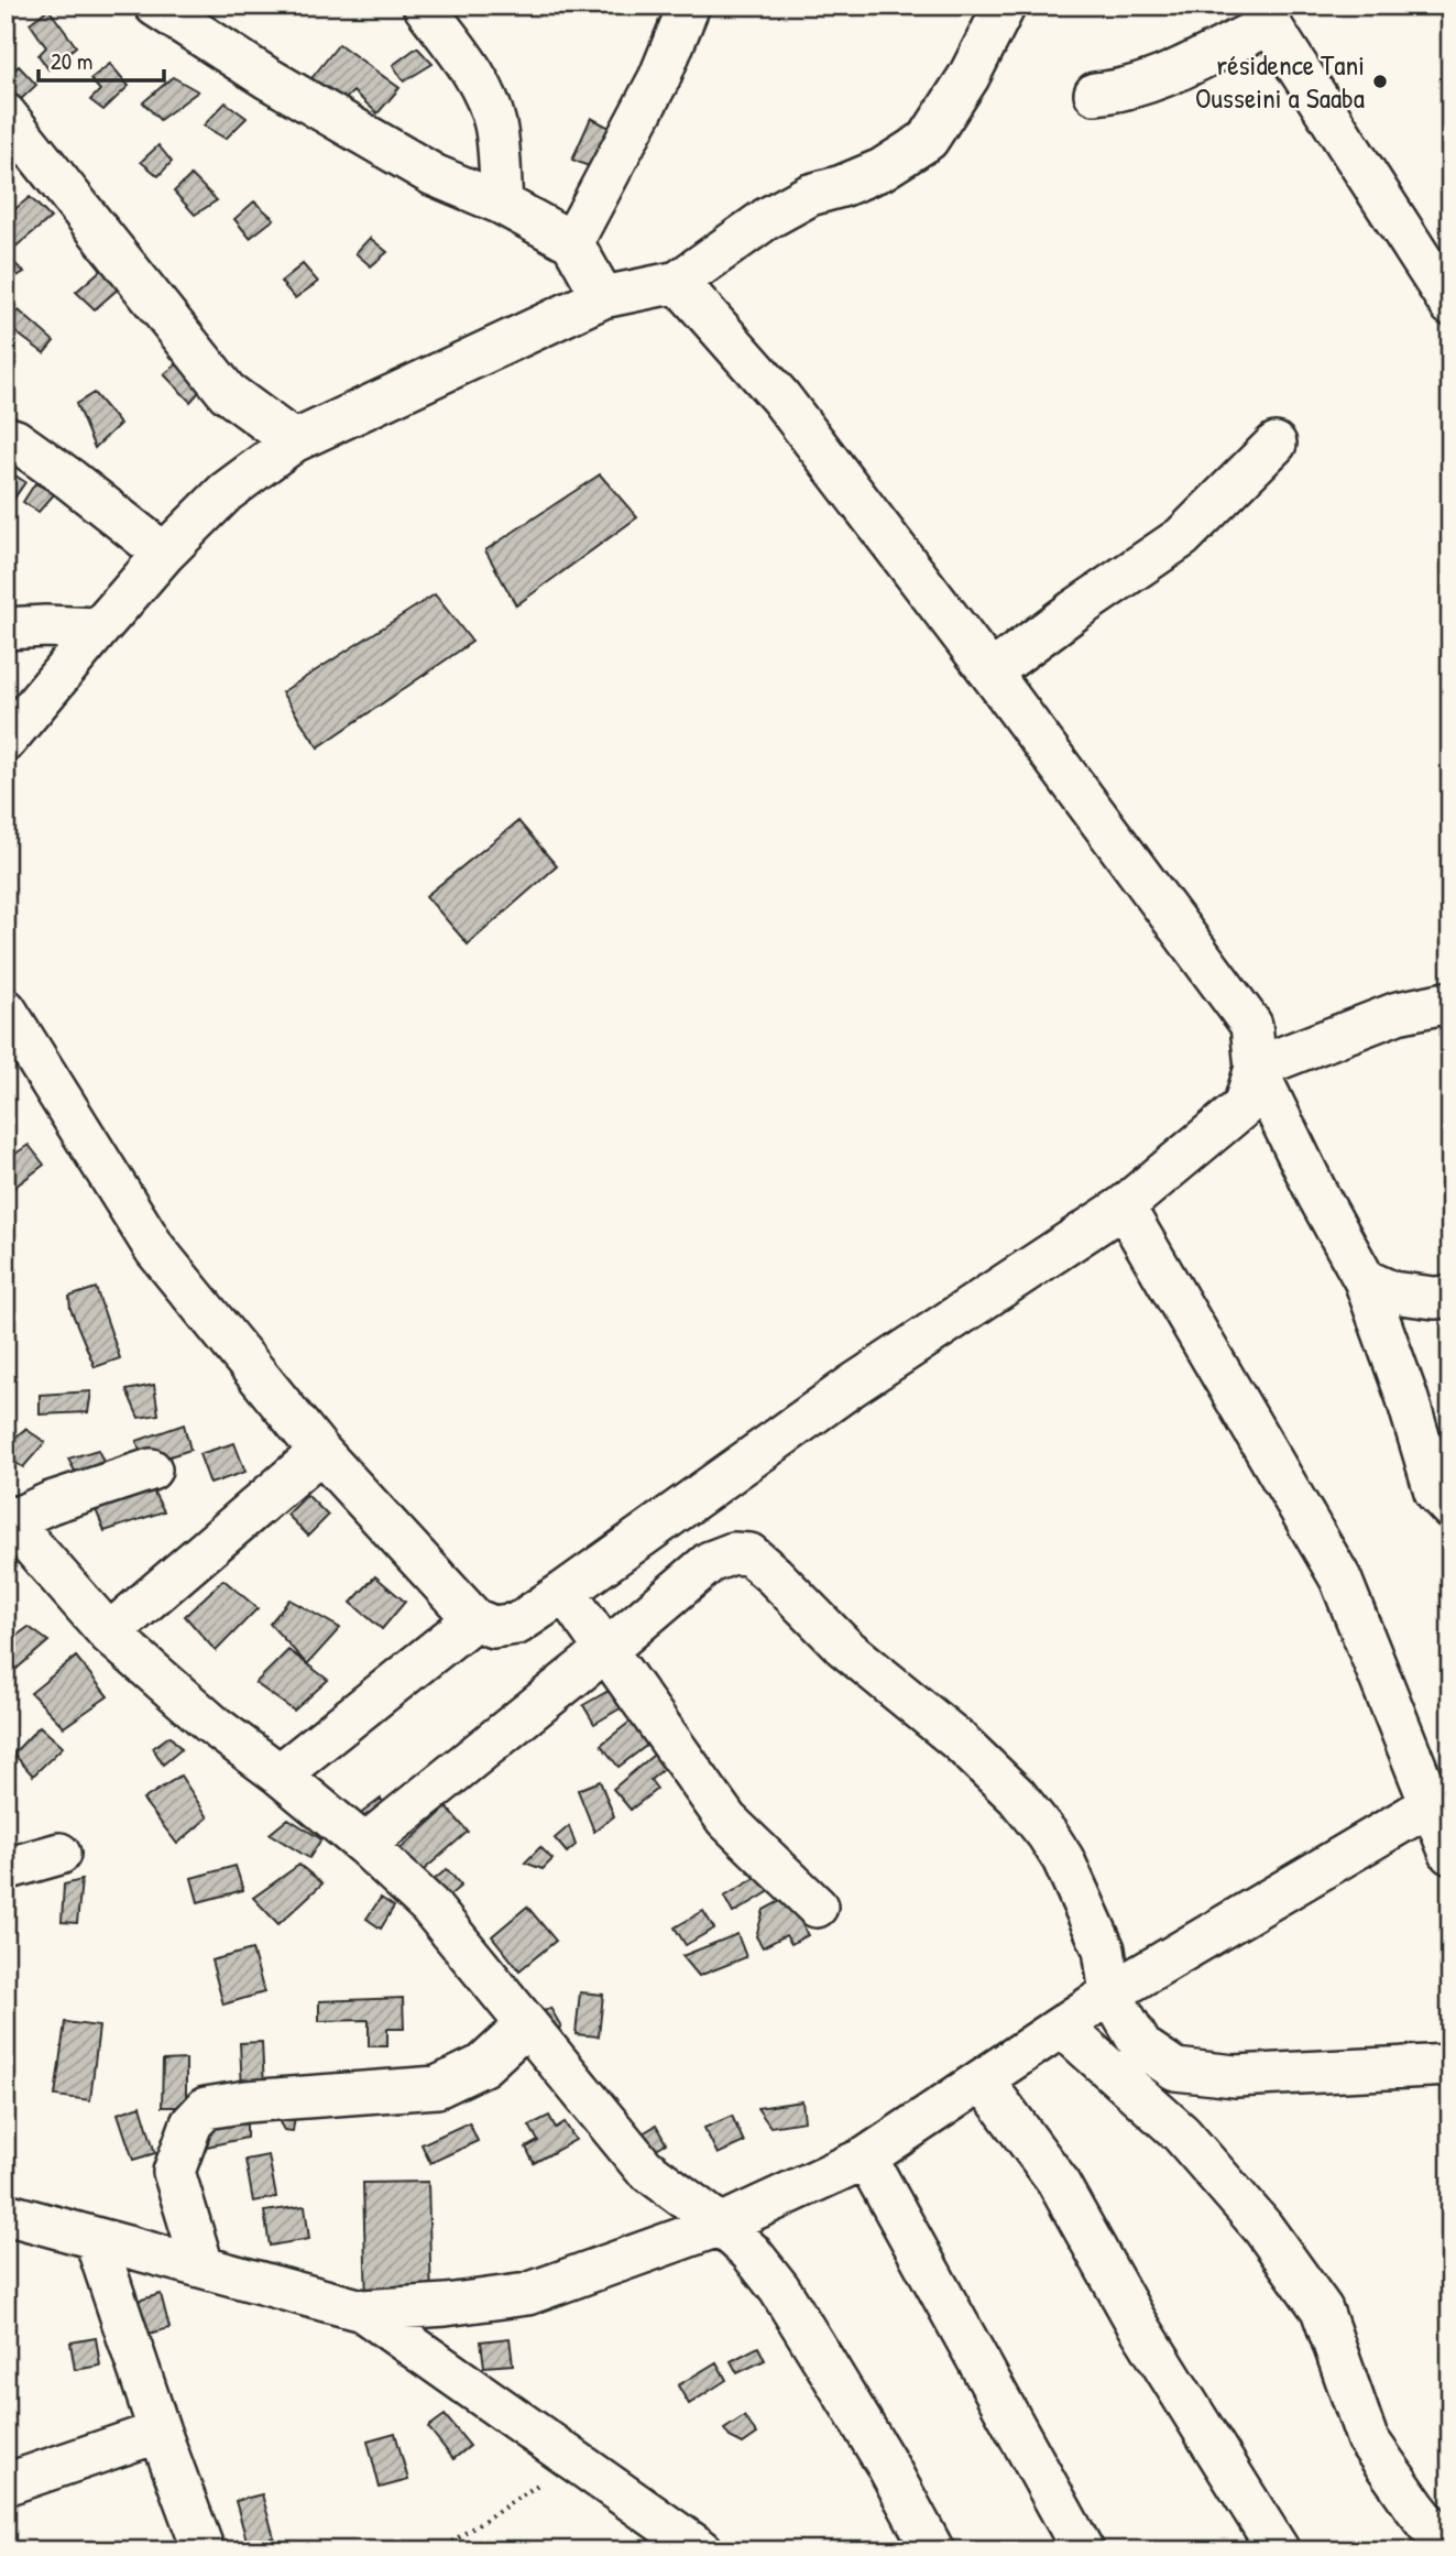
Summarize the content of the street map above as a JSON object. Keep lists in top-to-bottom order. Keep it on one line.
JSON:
{"places":["résidence Tani Ousseini a Saaba"],"scale_bar":"20 m"}
